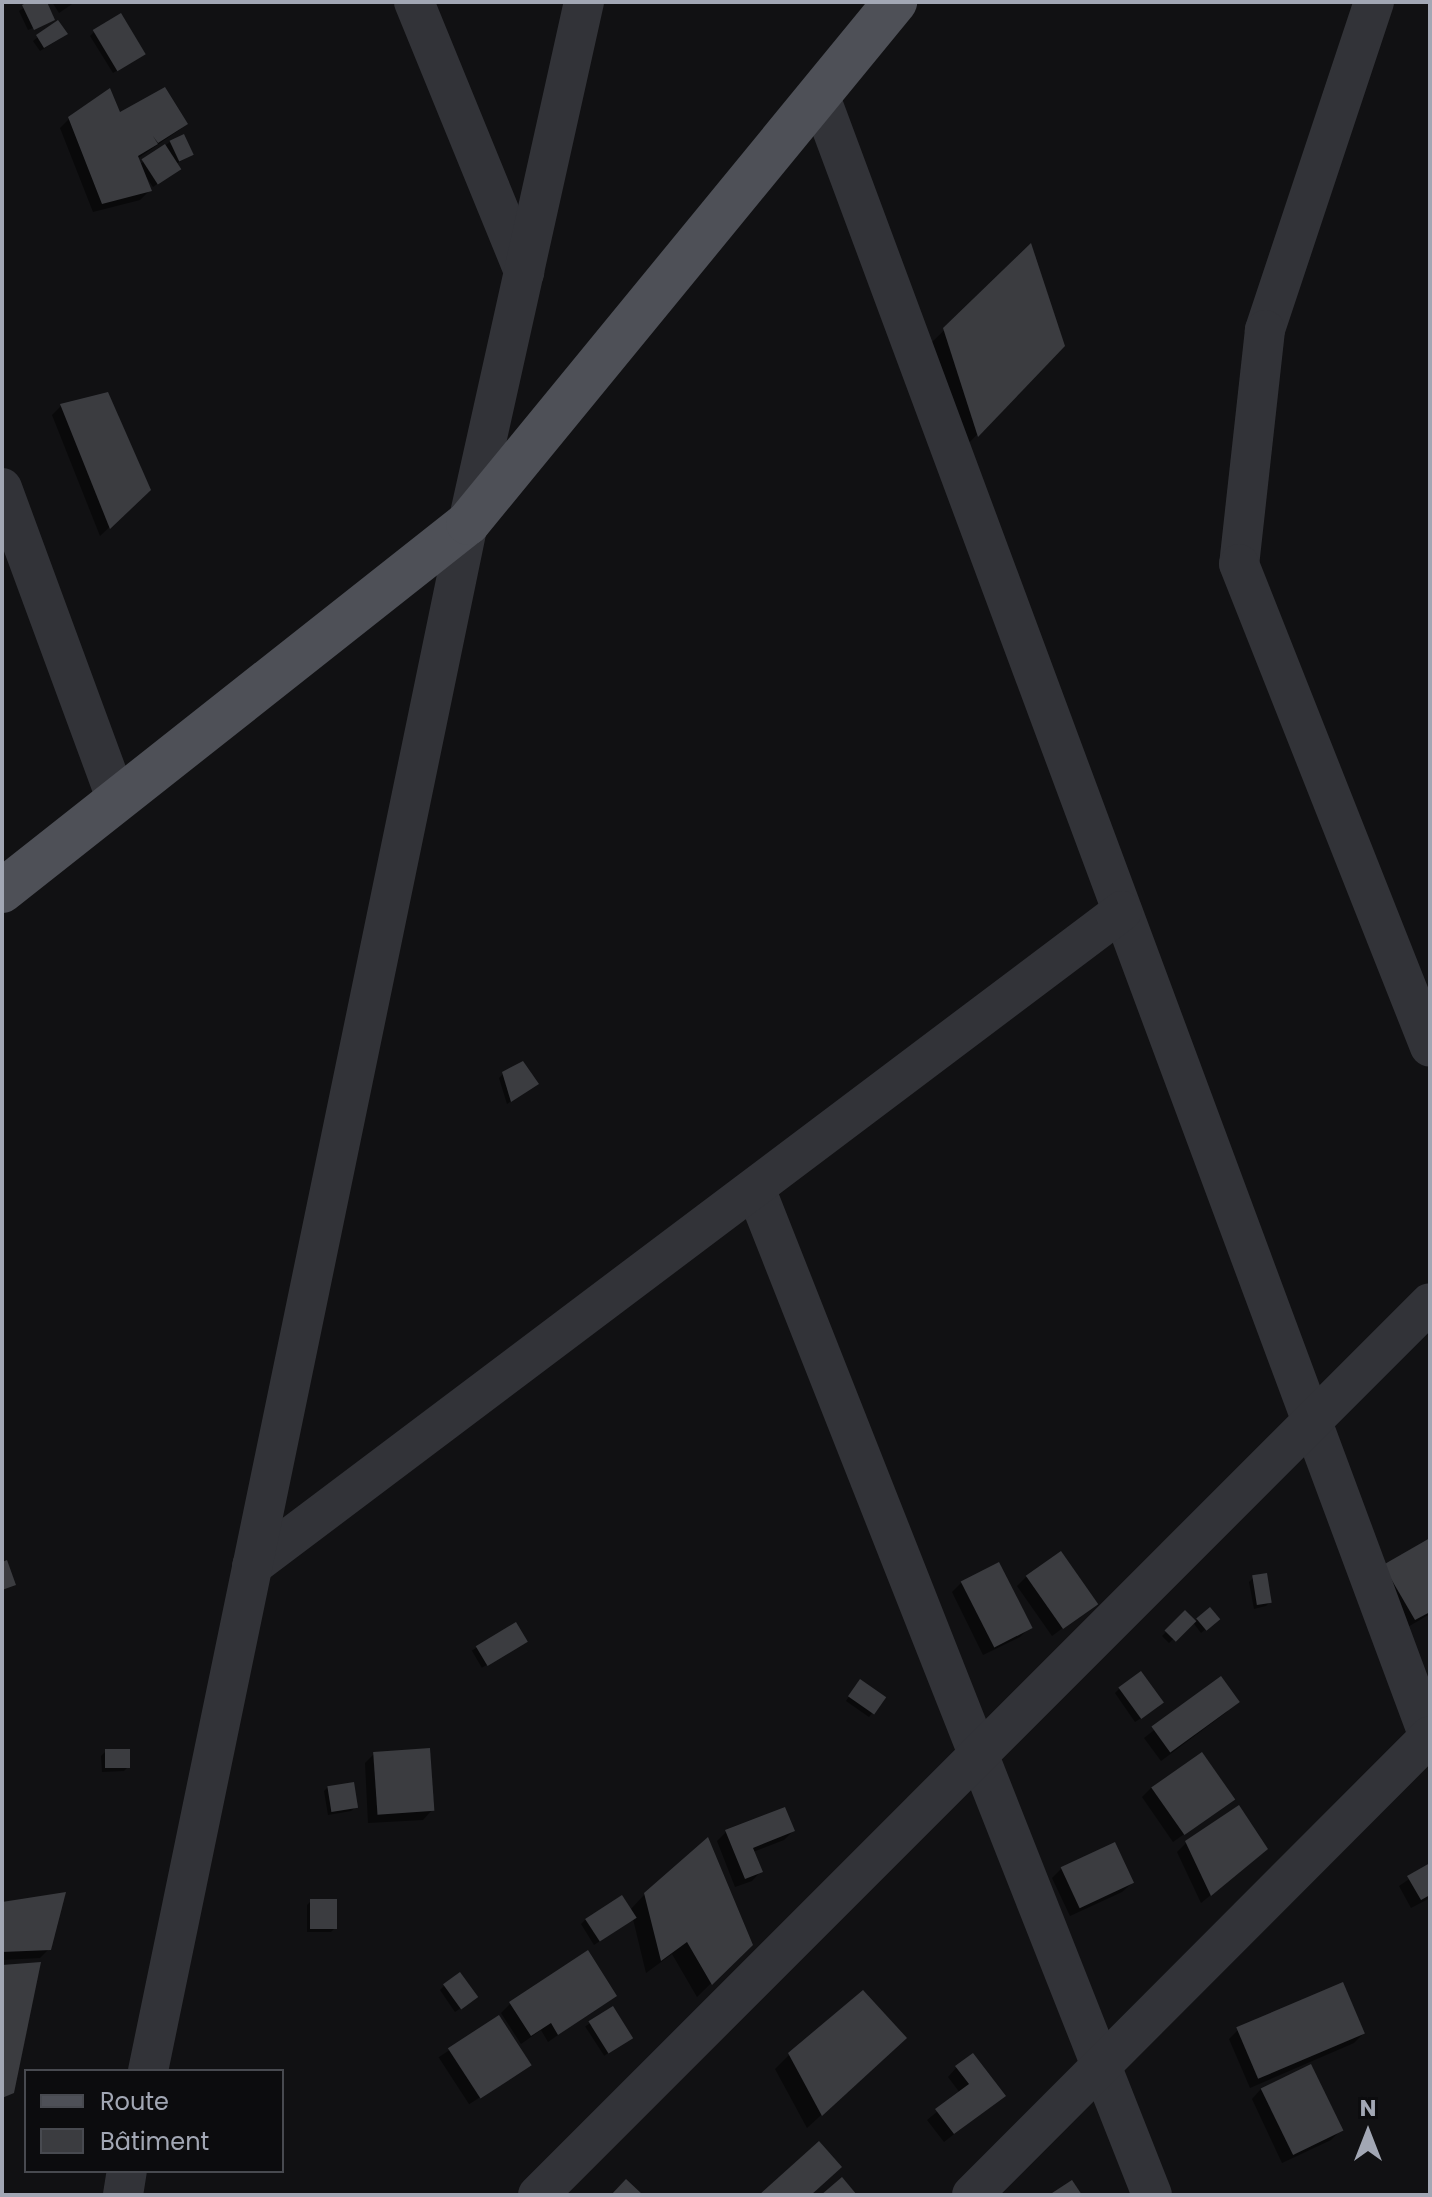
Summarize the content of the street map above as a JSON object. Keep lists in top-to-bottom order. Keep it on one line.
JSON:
{"legend":["Route","Bâtiment"],"north":"top"}
